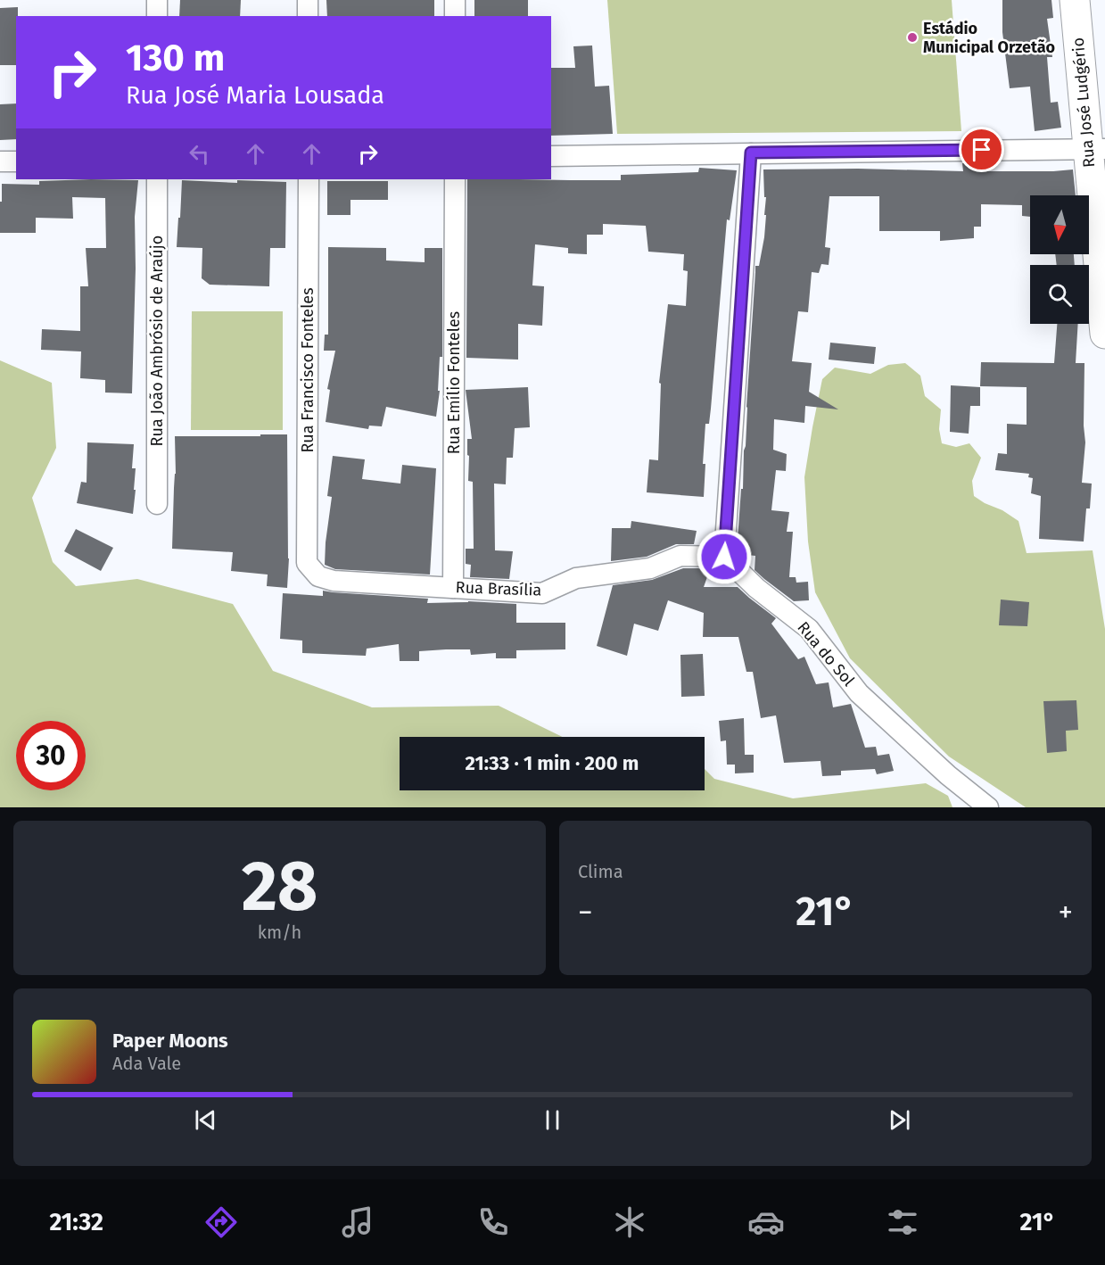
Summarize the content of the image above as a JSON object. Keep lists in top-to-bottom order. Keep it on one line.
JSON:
{"streets":{"main road":["Rua José Ludgério"],"street":["Rua João Ambrósio de Araújo","Rua Francisco Fonteles","Rua Emílio Fonteles","Rua Brasília","Rua do Sol"]},"crossings":[["Rua Francisco Fonteles","Rua Brasília"],["Rua Emílio Fonteles","Rua Brasília"],["Rua Brasília","Rua do Sol"]],"places":["Estádio Municipal Orzetão"],"north":"bottom","page":{"turn":["130 m","Rua José Maria Lousada"],"limit":"30","trip":"21:33 · 1 min · 200 m","tile":[["28","km/h"],"Clima"],"heat":["−","21°","+"],"song":["Paper Moons","Ada Vale"],"tabs":["21:32","21°"]}}
